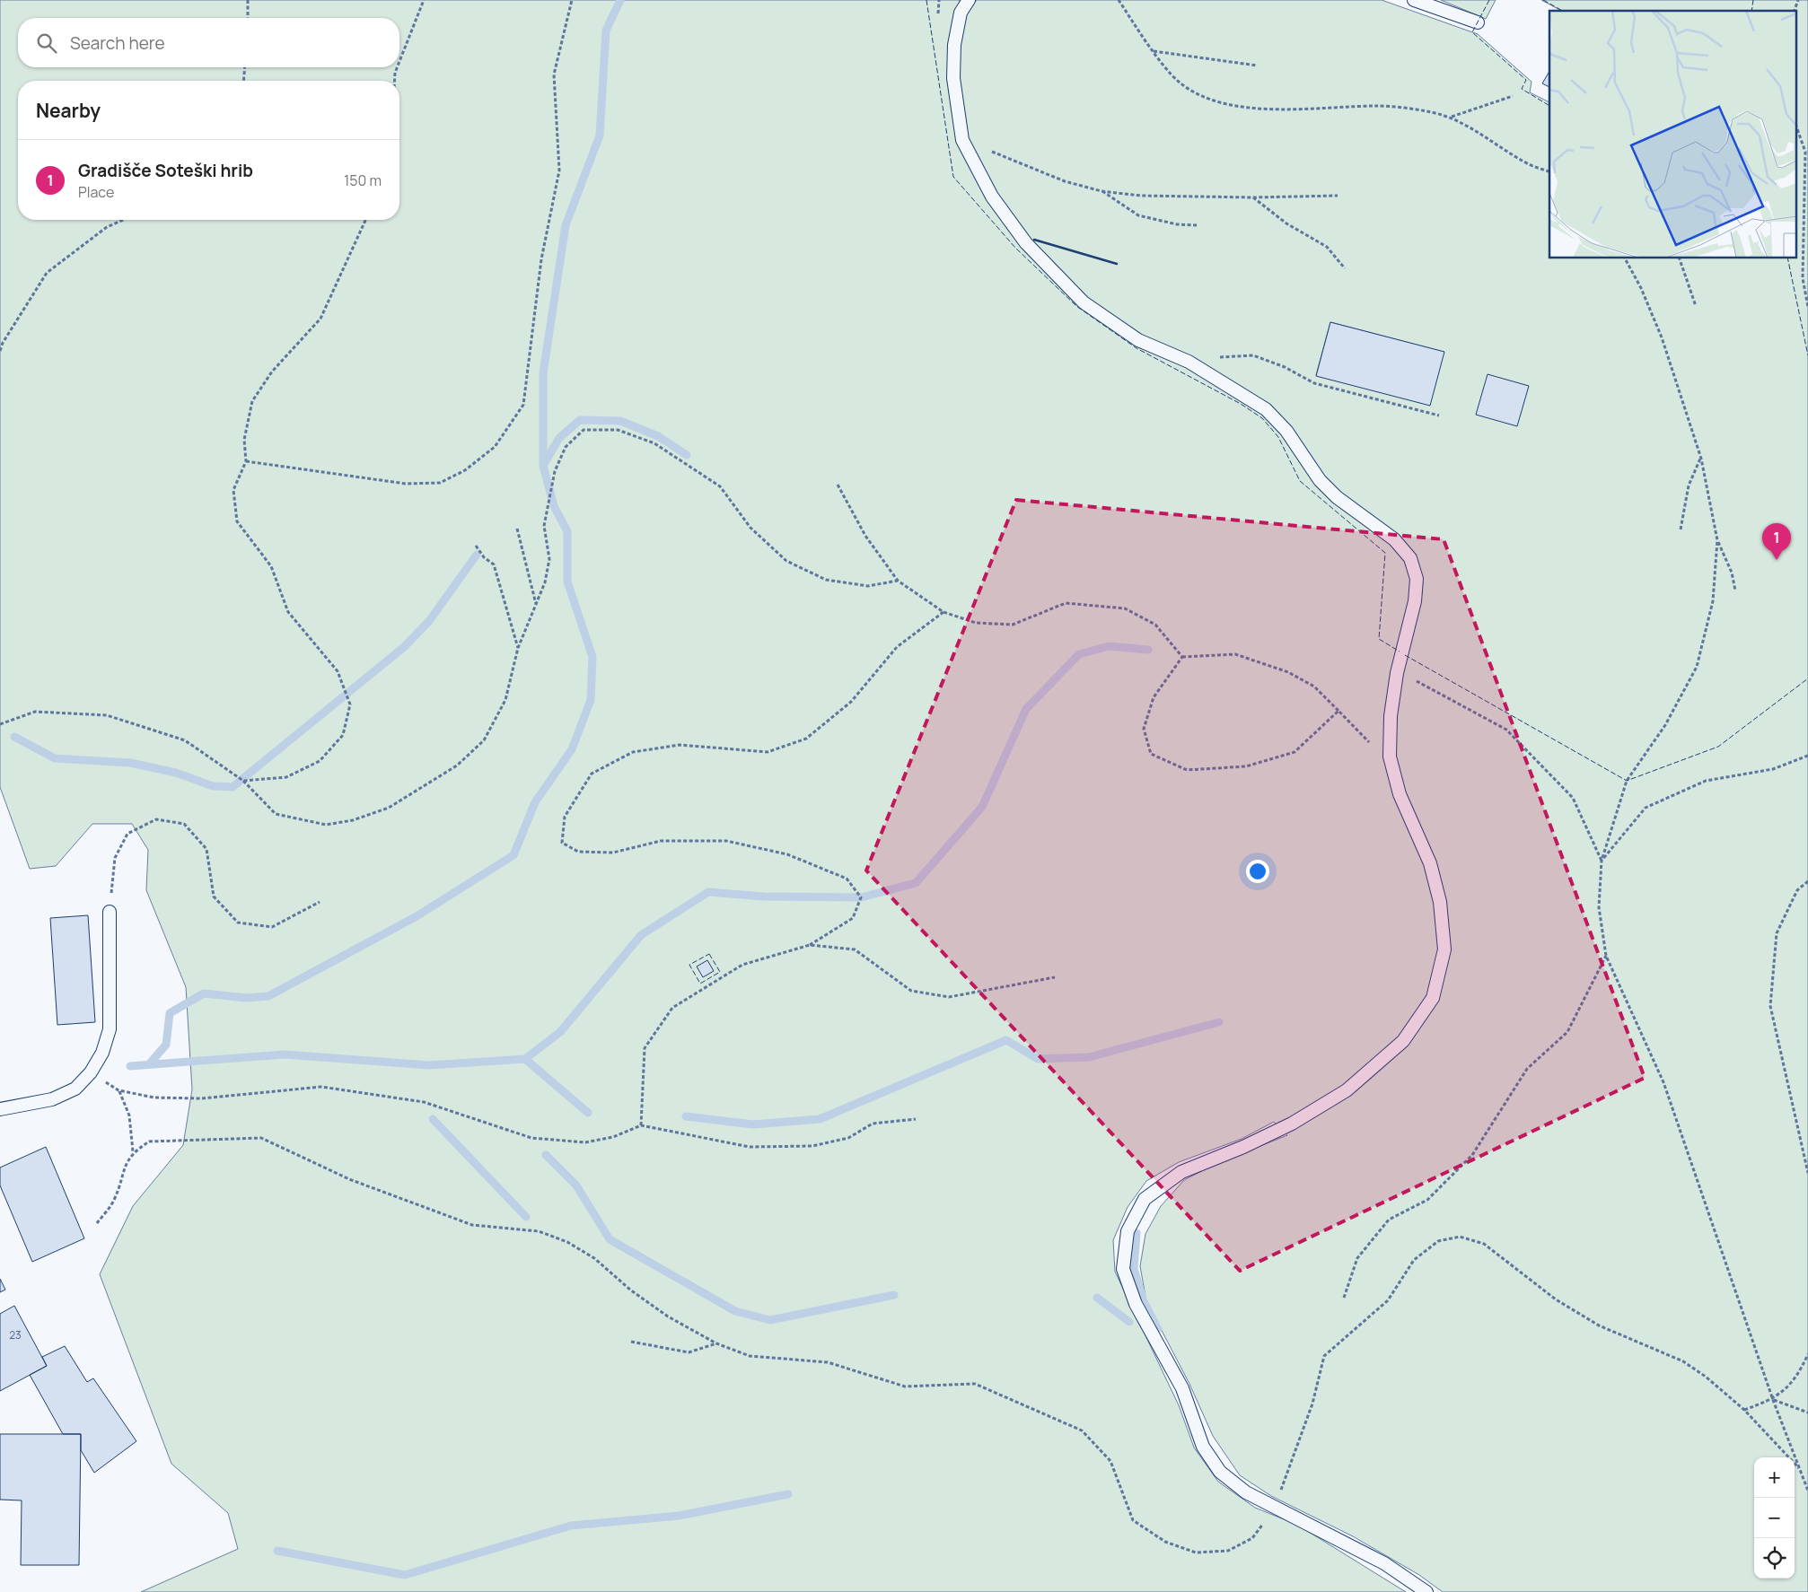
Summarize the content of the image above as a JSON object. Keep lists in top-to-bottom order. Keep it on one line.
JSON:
{"house_numbers":["23"],"page":{"search":"Search here","heading":"Nearby","list":[{"mark":"1","name":"Gradišče Soteški hrib","note":"Place","value":"150 m"}],"pins":"1","map_buttons":["+","−"]}}
